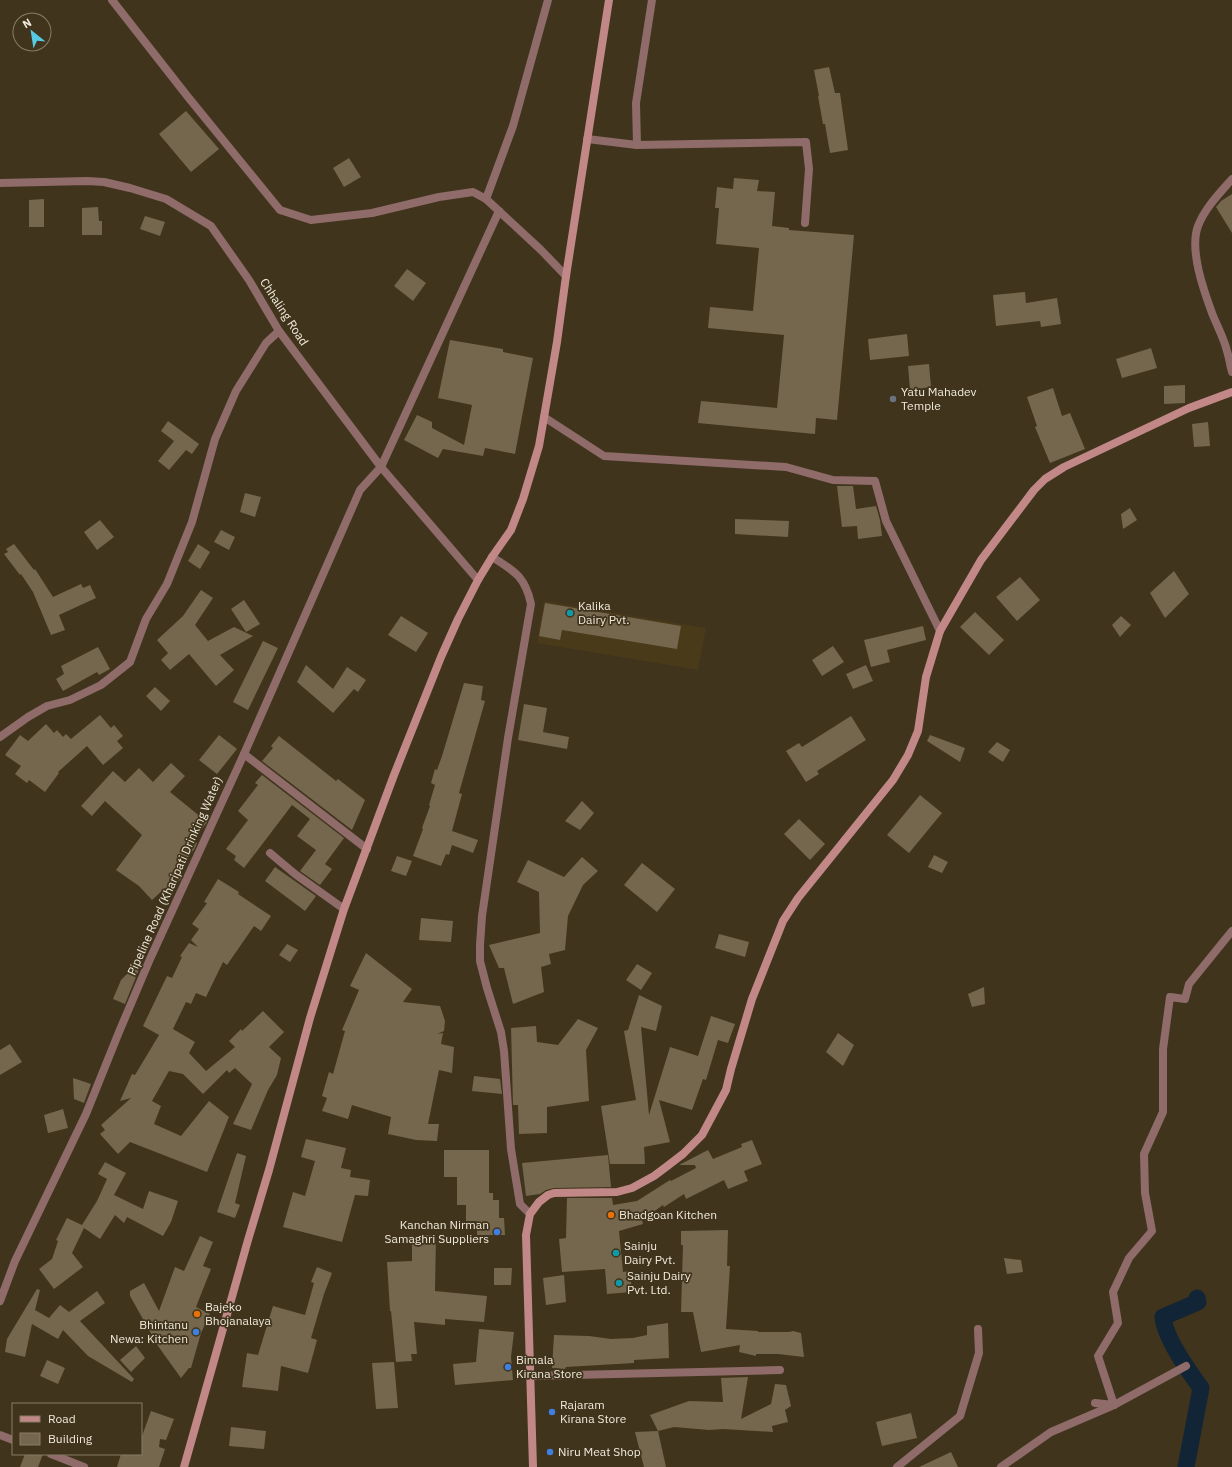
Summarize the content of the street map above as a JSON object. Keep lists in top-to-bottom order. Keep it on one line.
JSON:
{"streets":{"street":["Chhaling Road","Pipeline Road (Kharipati Drinking Water)"]},"crossings":[["Chhaling Road","Pipeline Road (Kharipati Drinking Water)"]],"places":["Yatu Mahadev Temple","Kalika Dairy Pvt.","Bhadgoan Kitchen","Kanchan Nirman Samaghri Suppliers","Sainju Dairy Pvt.","Sainju Dairy Pvt. Ltd.","Bajeko Bhojanalaya","Bhintanu Newa: Kitchen","Bimala Kirana Store","Rajaram Kirana Store","Niru Meat Shop"],"legend":["Road","Building"],"north":"top left"}
